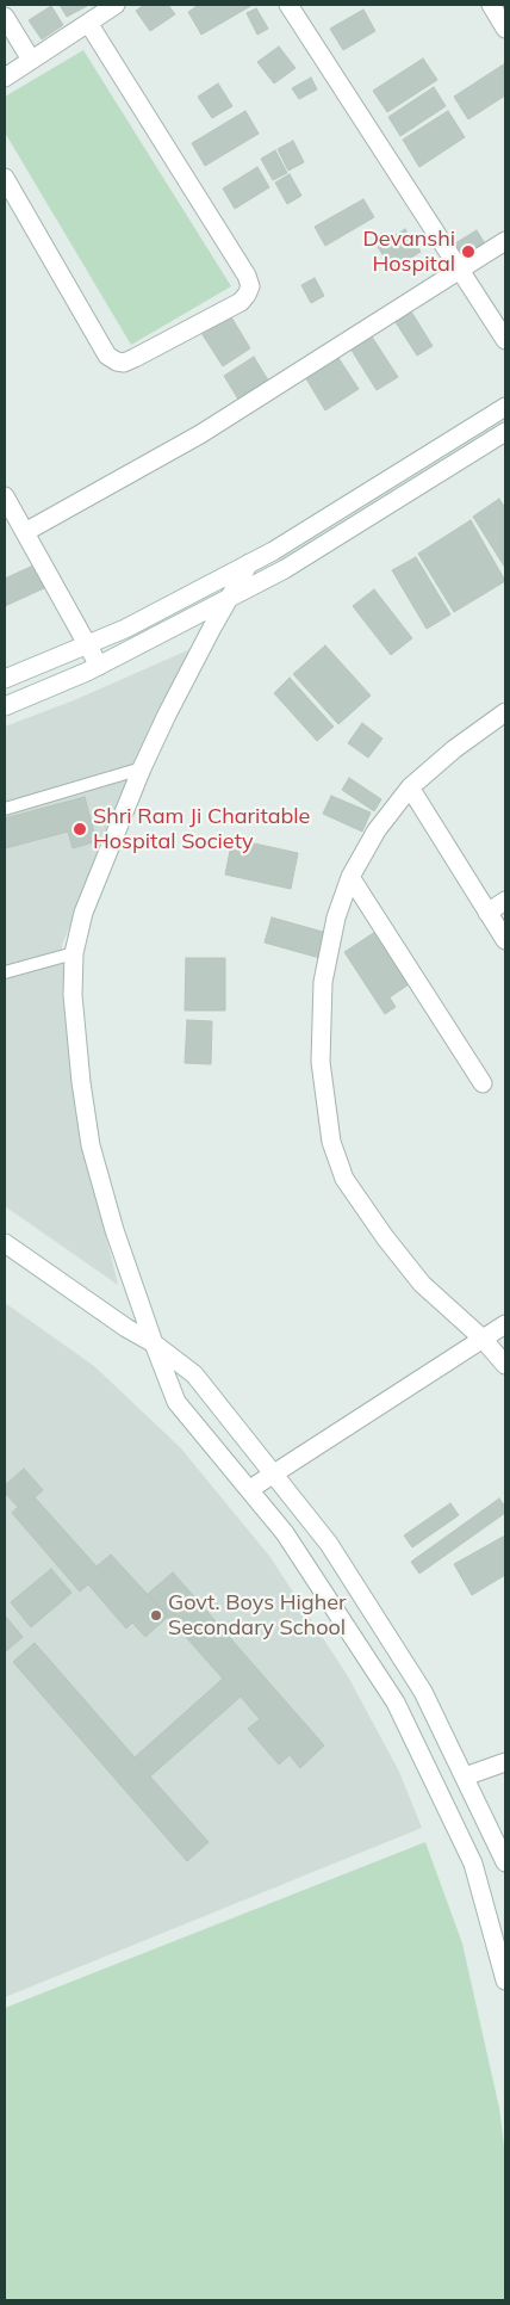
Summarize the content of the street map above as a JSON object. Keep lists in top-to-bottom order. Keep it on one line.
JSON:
{"places":["Devanshi Hospital","Shri Ram Ji Charitable Hospital Society","Govt. Boys Higher Secondary School"]}
